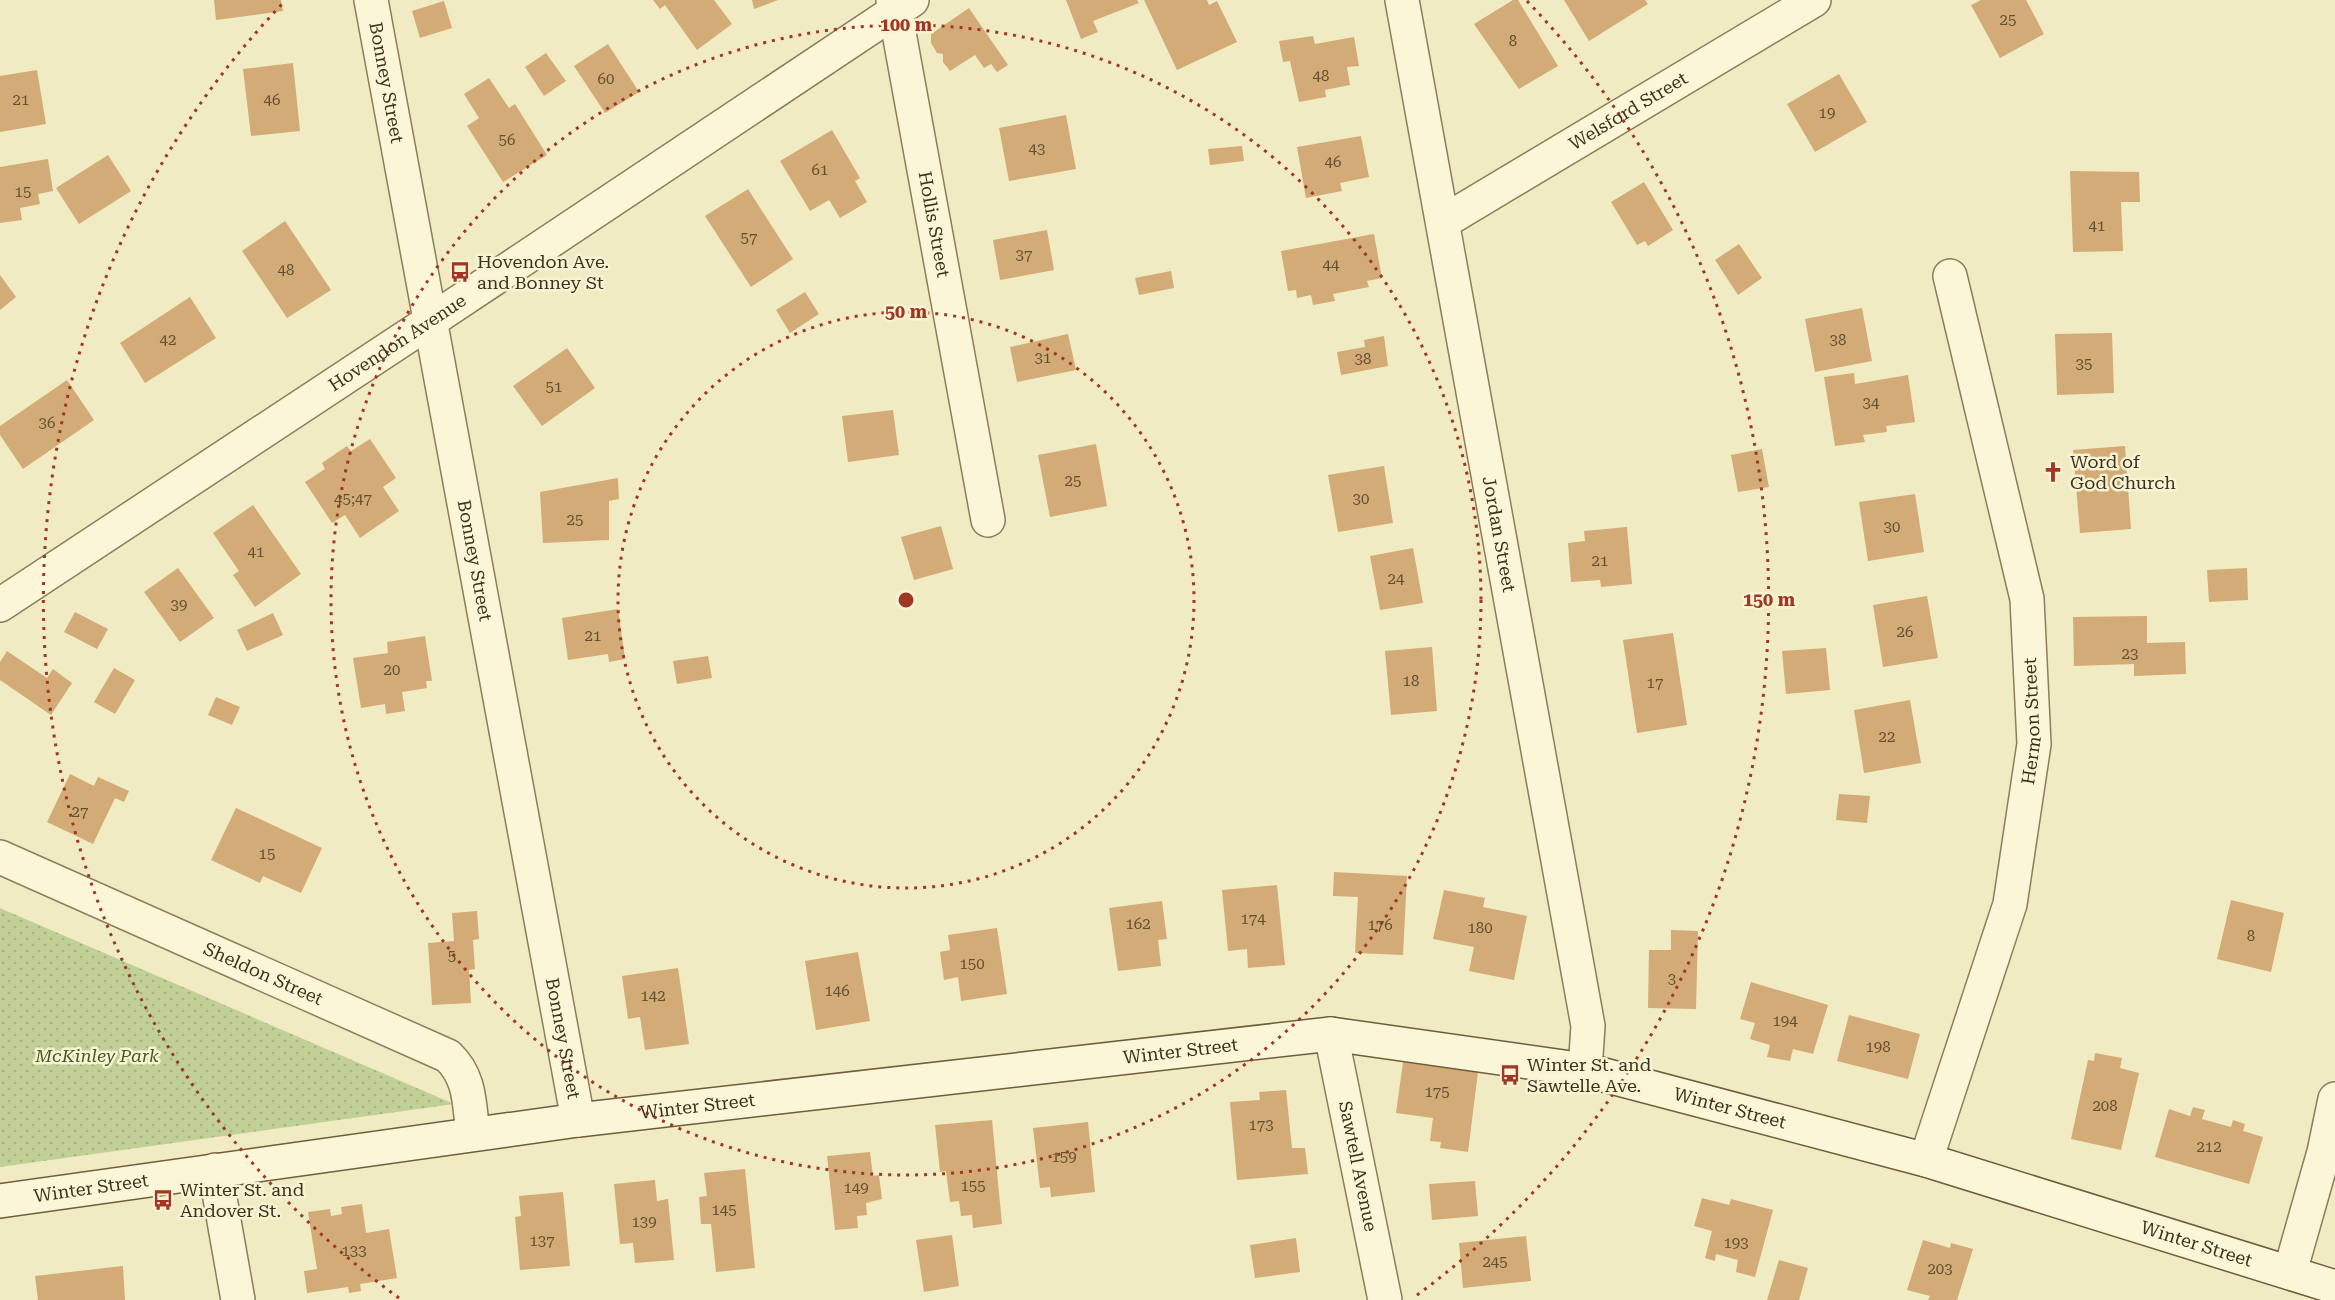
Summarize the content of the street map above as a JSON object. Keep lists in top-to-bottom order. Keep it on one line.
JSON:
{"streets":{"street":["Bonney Street","Welsford Street","Hollis Street","Hovendon Avenue","Jordan Street","Hermon Street","Sheldon Street","Winter Street","Sawtell Avenue"]},"crossings":[["Bonney Street","Hovendon Avenue"],["Bonney Street","Winter Street"],["Welsford Street","Jordan Street"],["Hollis Street","Hovendon Avenue"],["Jordan Street","Winter Street"],["Hermon Street","Winter Street"],["Sheldon Street","Winter Street"],["Winter Street","Sawtell Avenue"]],"parks":["McKinley Park"],"places":{"bus stop":["Hovendon Ave. and Bonney St","Winter St. and Sawtelle Ave.","Winter St. and Andover St."],"church":["Word of God Church"]},"house_numbers":["25","8","48","60","21","46","19","56","43","46","61","15","41","57","37","44","48","42","38","31","38","35","51","34","36","25","45;47","30","25","30","41","21","24","39","26","21","23","20","18","17","22","27","15","174","162","176","180","8","5","150","3","146","142","194","198","175","208","173","212","159","155","149","145","139","137","193","133","245","203"],"rings":["100 m","50 m","150 m"]}
